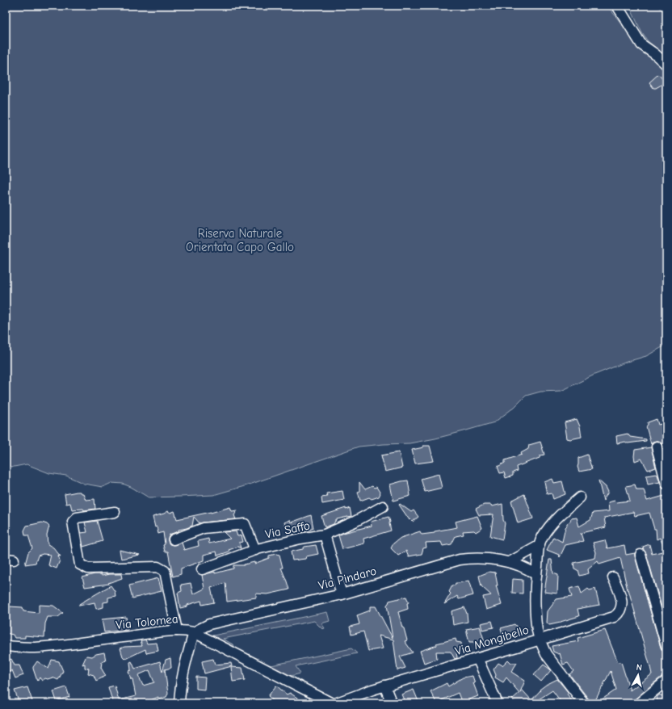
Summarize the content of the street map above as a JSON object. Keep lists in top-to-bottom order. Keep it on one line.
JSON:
{"streets":{"street":["Via Saffo","Via Pindaro","Via Tolomea","Via Mongibello"]},"crossings":[["Via Saffo","Via Pindaro"],["Via Pindaro","Via Tolomea"]],"parks":["Riserva Naturale Orientata Capo Gallo"],"north":"top"}
